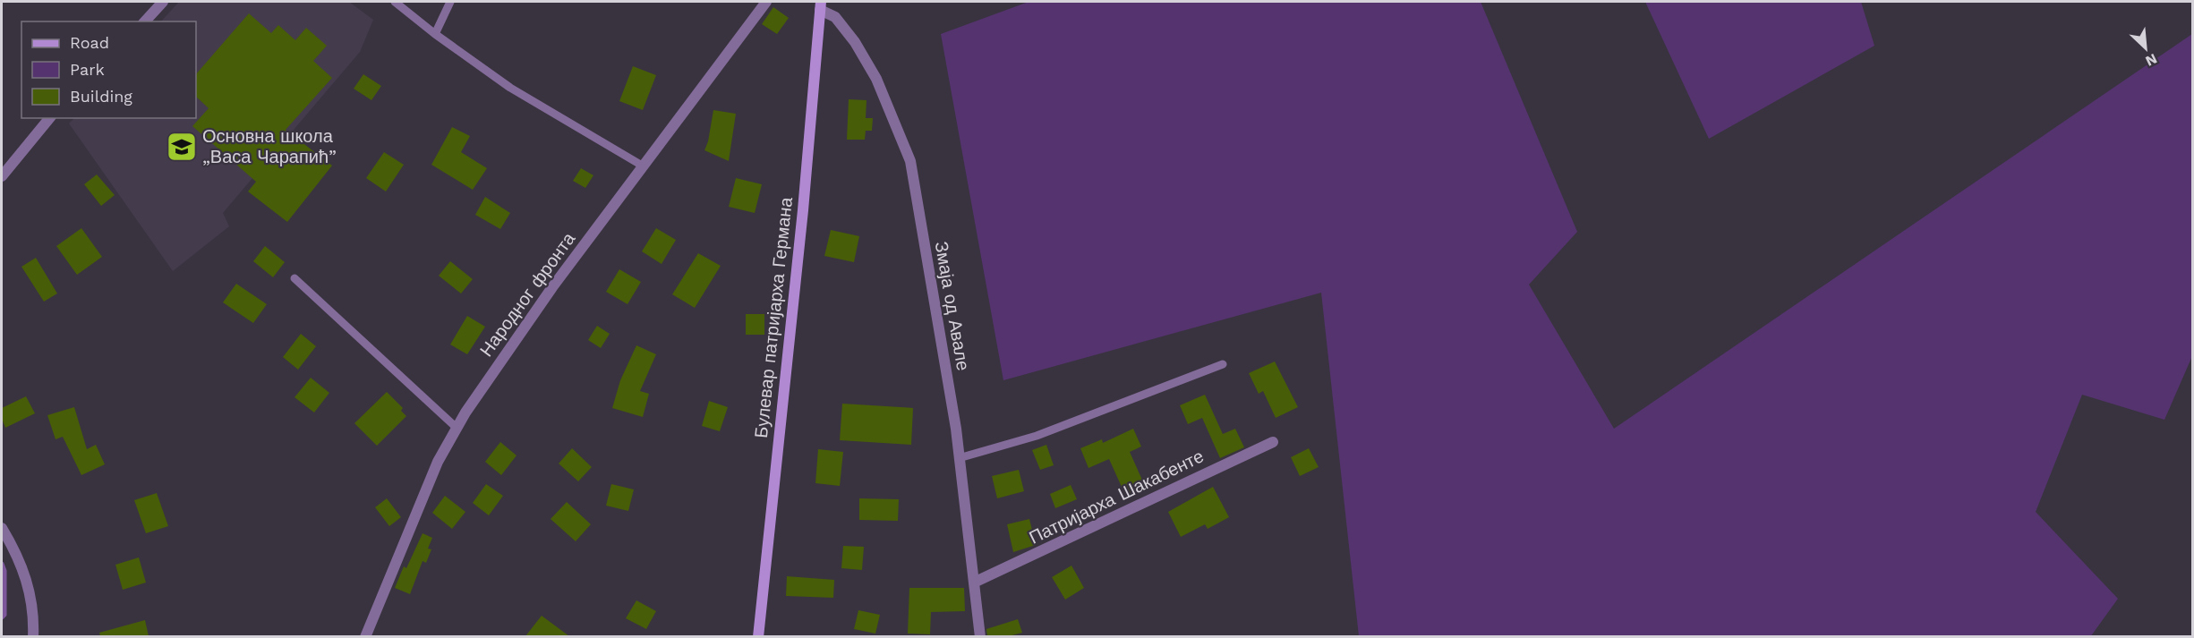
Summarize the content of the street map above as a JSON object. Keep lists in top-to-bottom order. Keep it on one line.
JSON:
{"streets":{"main road":["Булевар патријарха Германа"],"street":["Народног фронта","Змаја од Авале","Патријарха Шакабенте"]},"crossings":[["Змаја од Авале","Булевар патријарха Германа"],["Змаја од Авале","Патријарха Шакабенте"]],"places":{"school or university":["Основна школа „Васа Чарапић”"]},"legend":["Road","Park","Building"],"north":"bottom right"}
